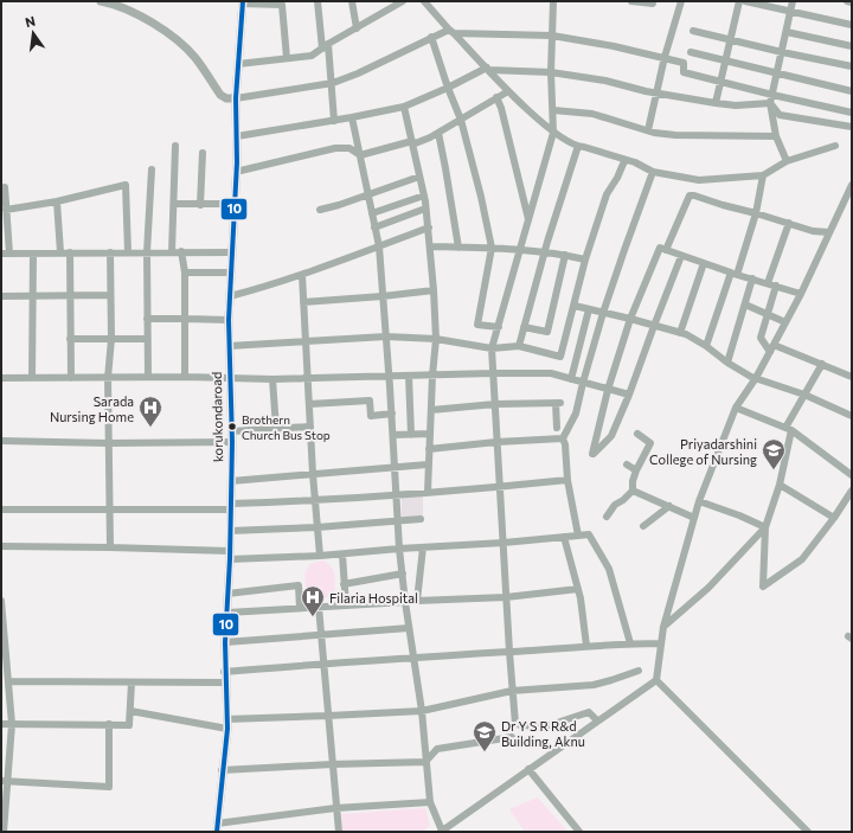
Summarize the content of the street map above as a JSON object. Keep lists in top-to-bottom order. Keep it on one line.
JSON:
{"streets":{"main road":["korukondaroad"]},"places":{"other":["Brothern Church Bus Stop"],"hospital":["Sarada Nursing Home","Filaria Hospital"],"school or university":["Priyadarshini College of Nursing","Dr Y S R R&d Building, Aknu"]},"lines":["transit line 10"],"north":"top"}
